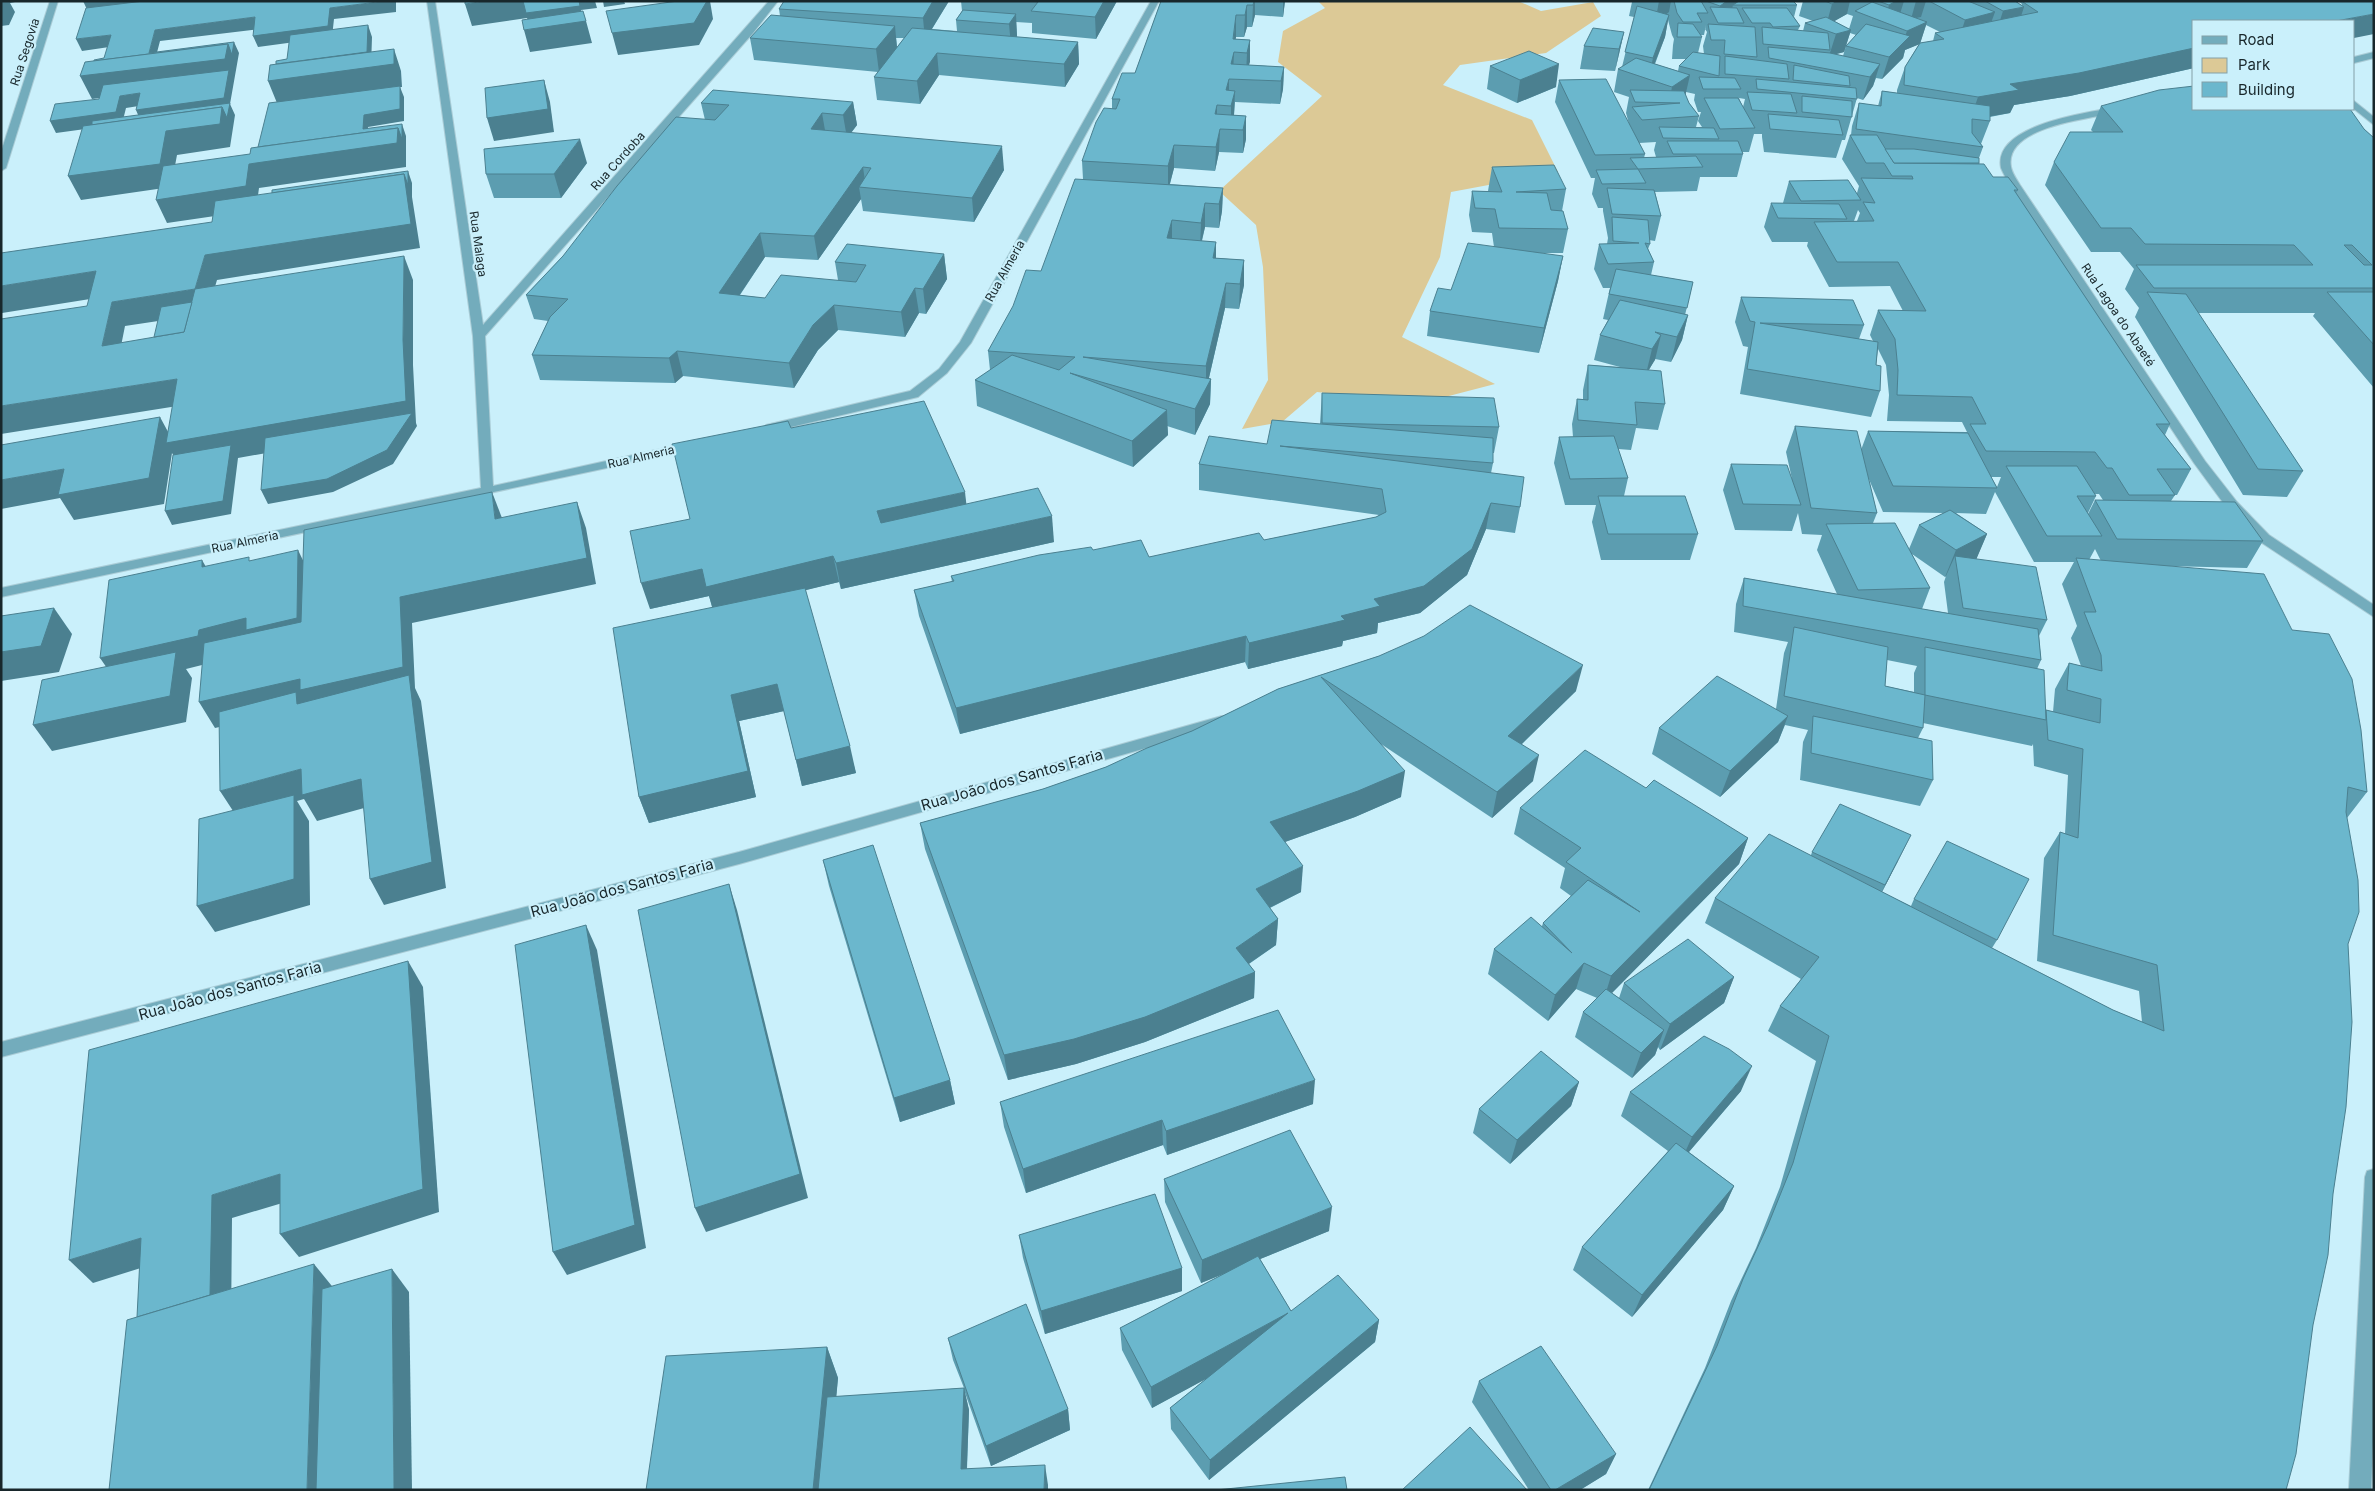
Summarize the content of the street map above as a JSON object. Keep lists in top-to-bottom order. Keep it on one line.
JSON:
{"streets":{"street":["Rua Segovia","Rua Cordoba","Rua Malaga","Rua Almeria","Rua Lagoa do Abaeté","Rua João dos Santos Faria"]},"crossings":[["Rua Cordoba","Rua Malaga"],["Rua Malaga","Rua Almeria"]],"legend":["Road","Park","Building"]}
